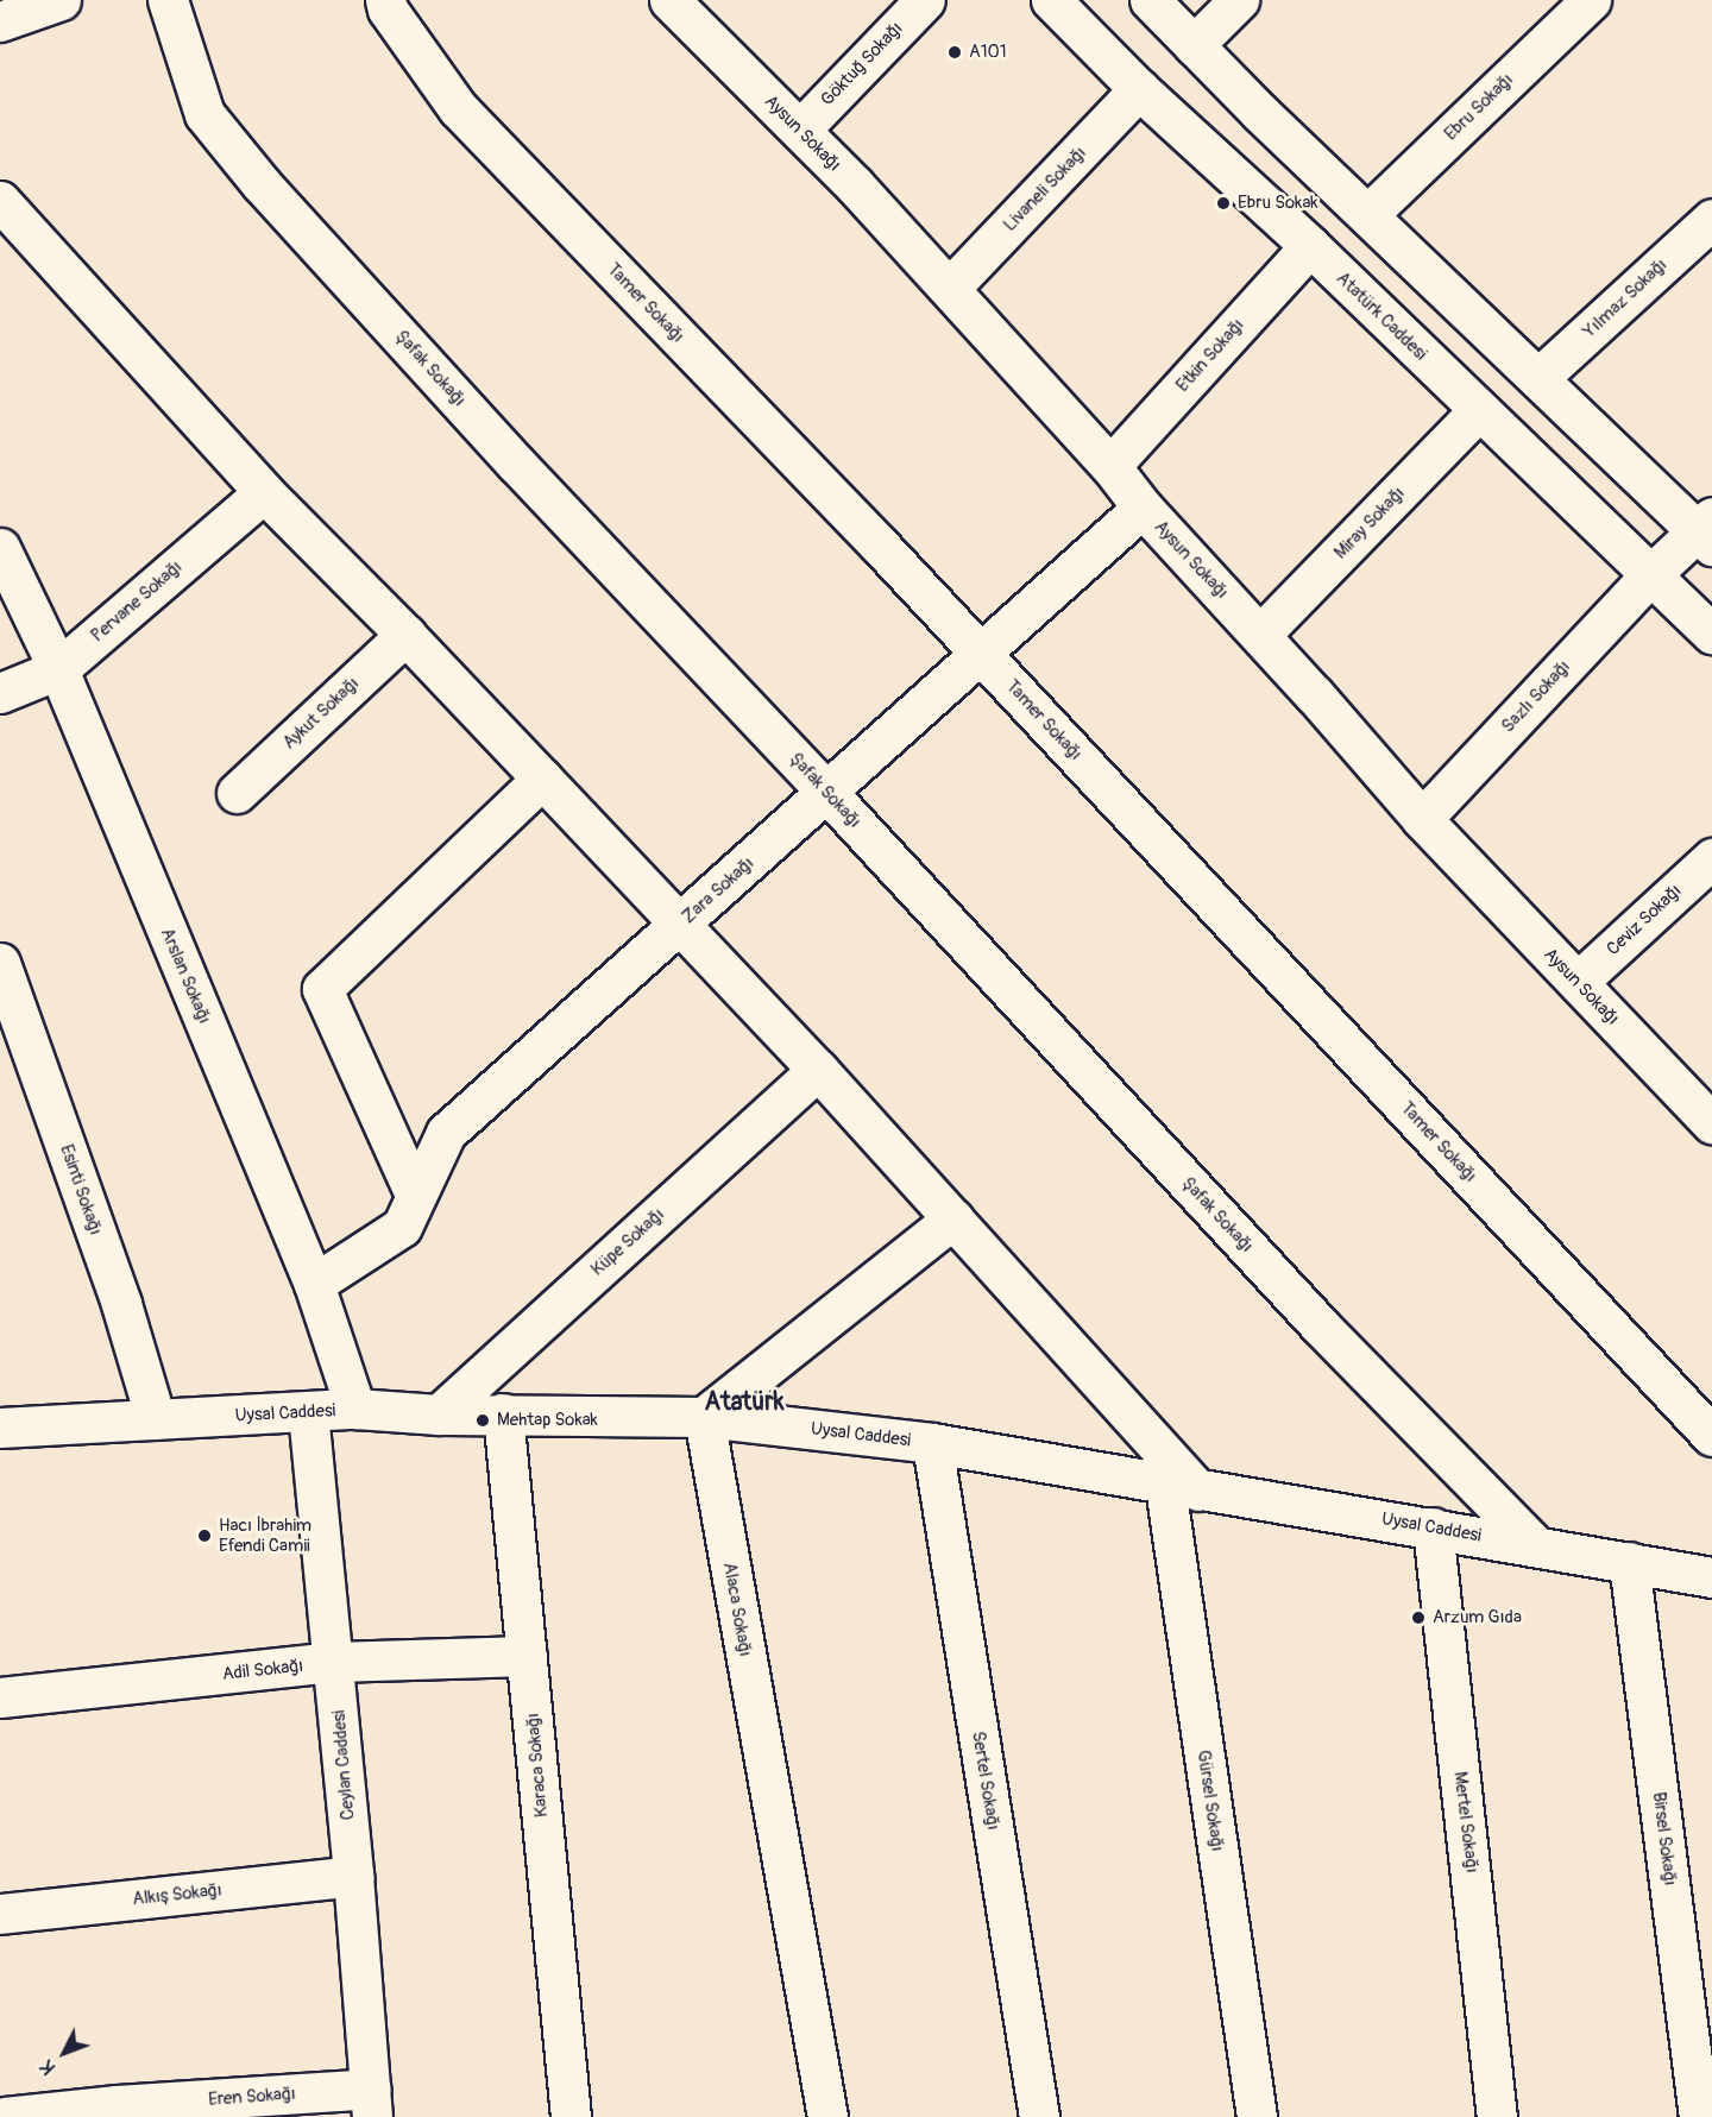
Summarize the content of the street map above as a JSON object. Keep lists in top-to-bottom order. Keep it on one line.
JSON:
{"streets":{"street":["Göktuğ Sokağı","Ebru Sokağı","Aysun Sokağı","Livaneli Sokağı","Yılmaz Sokağı","Tamer Sokağı","Atatürk Caddesi","Etkin Sokağı","Şafak Sokağı","Miray Sokağı","Pervane Sokağı","Sazlı Sokağı","Aykut Sokağı","Zara Sokağı","Ceviz Sokağı","Arslan Sokağı","Esinti Sokağı","Küpe Sokağı","Uysal Caddesi","Alaca Sokağı","Adil Sokağı","Ceylan Caddesi","Karaca Sokağı","Sertel Sokağı","Gürsel Sokağı","Mertel Sokağı","Birsel Sokağı","Alkış Sokağı","Eren Sokağı"]},"crossings":[["Göktuğ Sokağı","Aysun Sokağı"],["Aysun Sokağı","Livaneli Sokağı"],["Aysun Sokağı","Etkin Sokağı"],["Aysun Sokağı","Miray Sokağı"],["Aysun Sokağı","Sazlı Sokağı"],["Aysun Sokağı","Zara Sokağı"],["Aysun Sokağı","Ceviz Sokağı"],["Livaneli Sokağı","Atatürk Caddesi"],["Tamer Sokağı","Zara Sokağı"],["Atatürk Caddesi","Etkin Sokağı"],["Atatürk Caddesi","Miray Sokağı"],["Atatürk Caddesi","Sazlı Sokağı"],["Şafak Sokağı","Zara Sokağı"],["Şafak Sokağı","Uysal Caddesi"],["Pervane Sokağı","Arslan Sokağı"],["Zara Sokağı","Arslan Sokağı"],["Arslan Sokağı","Uysal Caddesi"],["Esinti Sokağı","Uysal Caddesi"],["Küpe Sokağı","Uysal Caddesi"],["Uysal Caddesi","Alaca Sokağı"],["Uysal Caddesi","Ceylan Caddesi"],["Uysal Caddesi","Karaca Sokağı"],["Uysal Caddesi","Sertel Sokağı"],["Uysal Caddesi","Gürsel Sokağı"],["Uysal Caddesi","Mertel Sokağı"],["Uysal Caddesi","Birsel Sokağı"],["Adil Sokağı","Ceylan Caddesi"],["Adil Sokağı","Karaca Sokağı"],["Ceylan Caddesi","Alkış Sokağı"],["Ceylan Caddesi","Eren Sokağı"]],"districts":["Atatürk"],"places":["A101","Ebru Sokak","Mehtap Sokak","Hacı İbrahim Efendi Camii","Arzum Gıda"],"north":"bottom left"}
